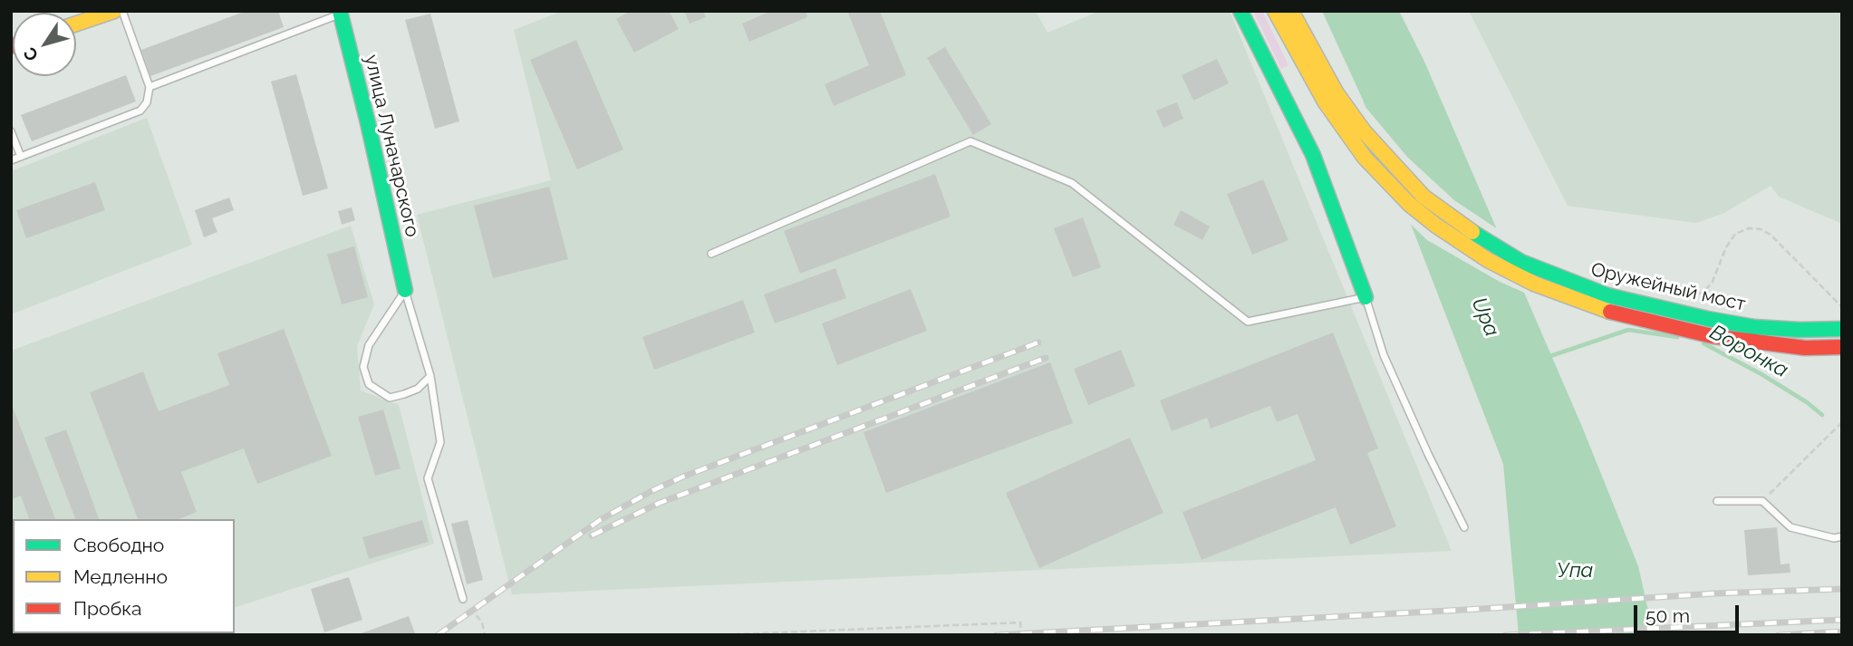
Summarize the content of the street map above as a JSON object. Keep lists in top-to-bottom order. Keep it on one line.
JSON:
{"streets":{"main road":["улица Луначарского","Оружейный мост"]},"water":["Upa","Воронка","Упа"],"legend":["Свободно","Медленно","Пробка"],"scale_bar":"50 m","north":"bottom left"}
